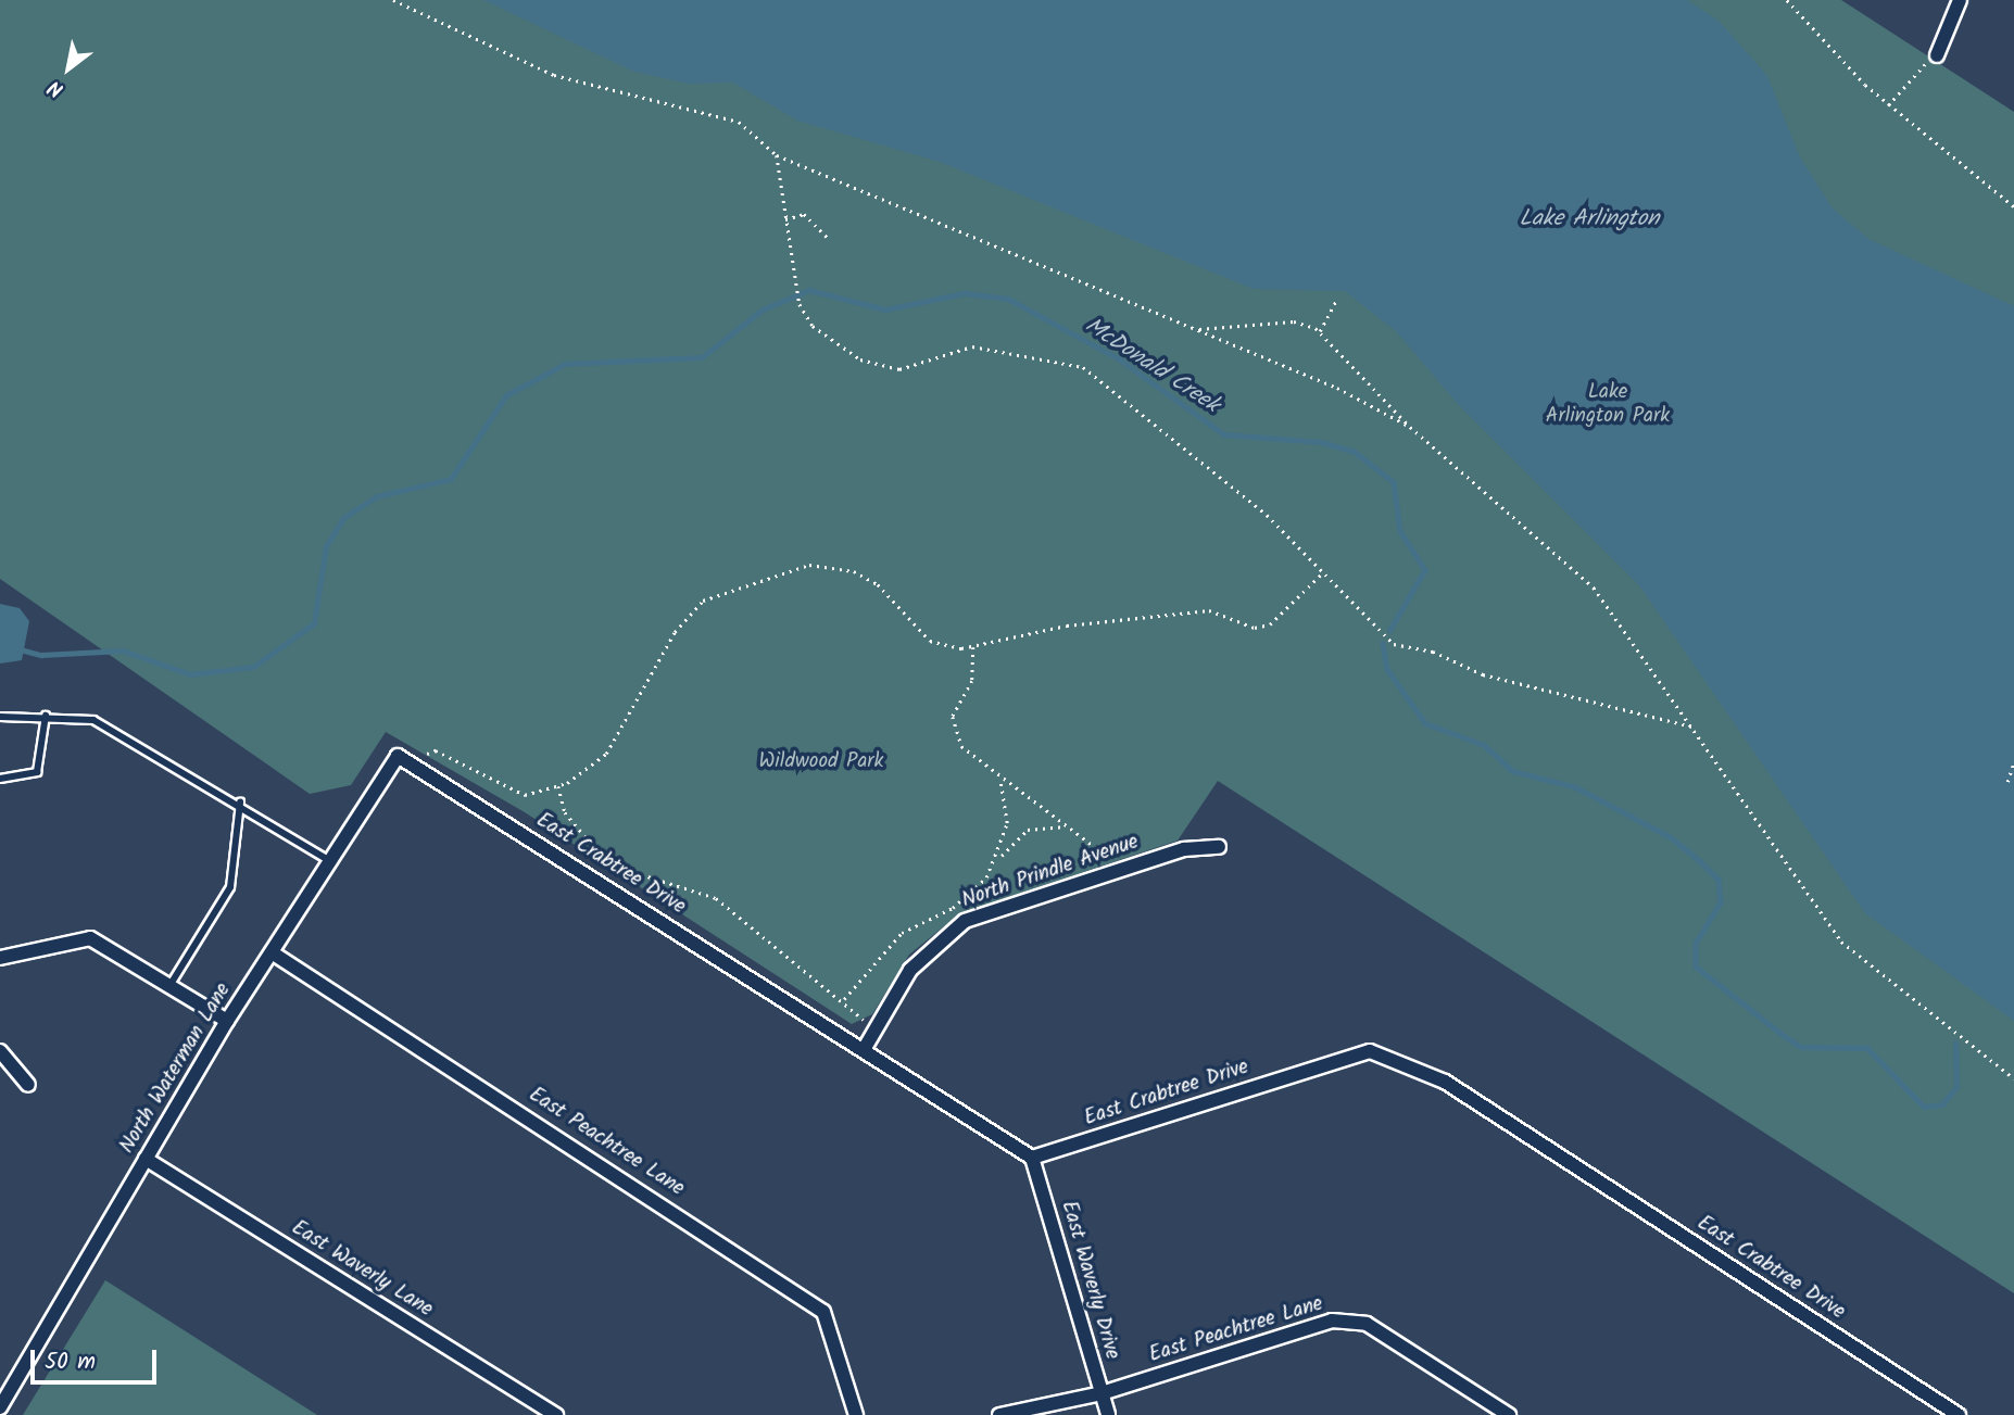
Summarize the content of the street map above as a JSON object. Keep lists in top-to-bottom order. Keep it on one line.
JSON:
{"streets":{"street":["East Crabtree Drive","North Prindle Avenue","North Waterman Lane","East Peachtree Lane","East Waverly Lane","East Waverly Drive"]},"crossings":[["East Crabtree Drive","North Prindle Avenue"],["East Crabtree Drive","North Waterman Lane"],["East Crabtree Drive","East Waverly Drive"],["North Waterman Lane","East Peachtree Lane"],["North Waterman Lane","East Waverly Lane"],["East Peachtree Lane","East Waverly Drive"]],"water":["Lake Arlington","McDonald Creek"],"parks":["Lake Arlington Park","Wildwood Park"],"scale_bar":"50 m","north":"bottom left"}
